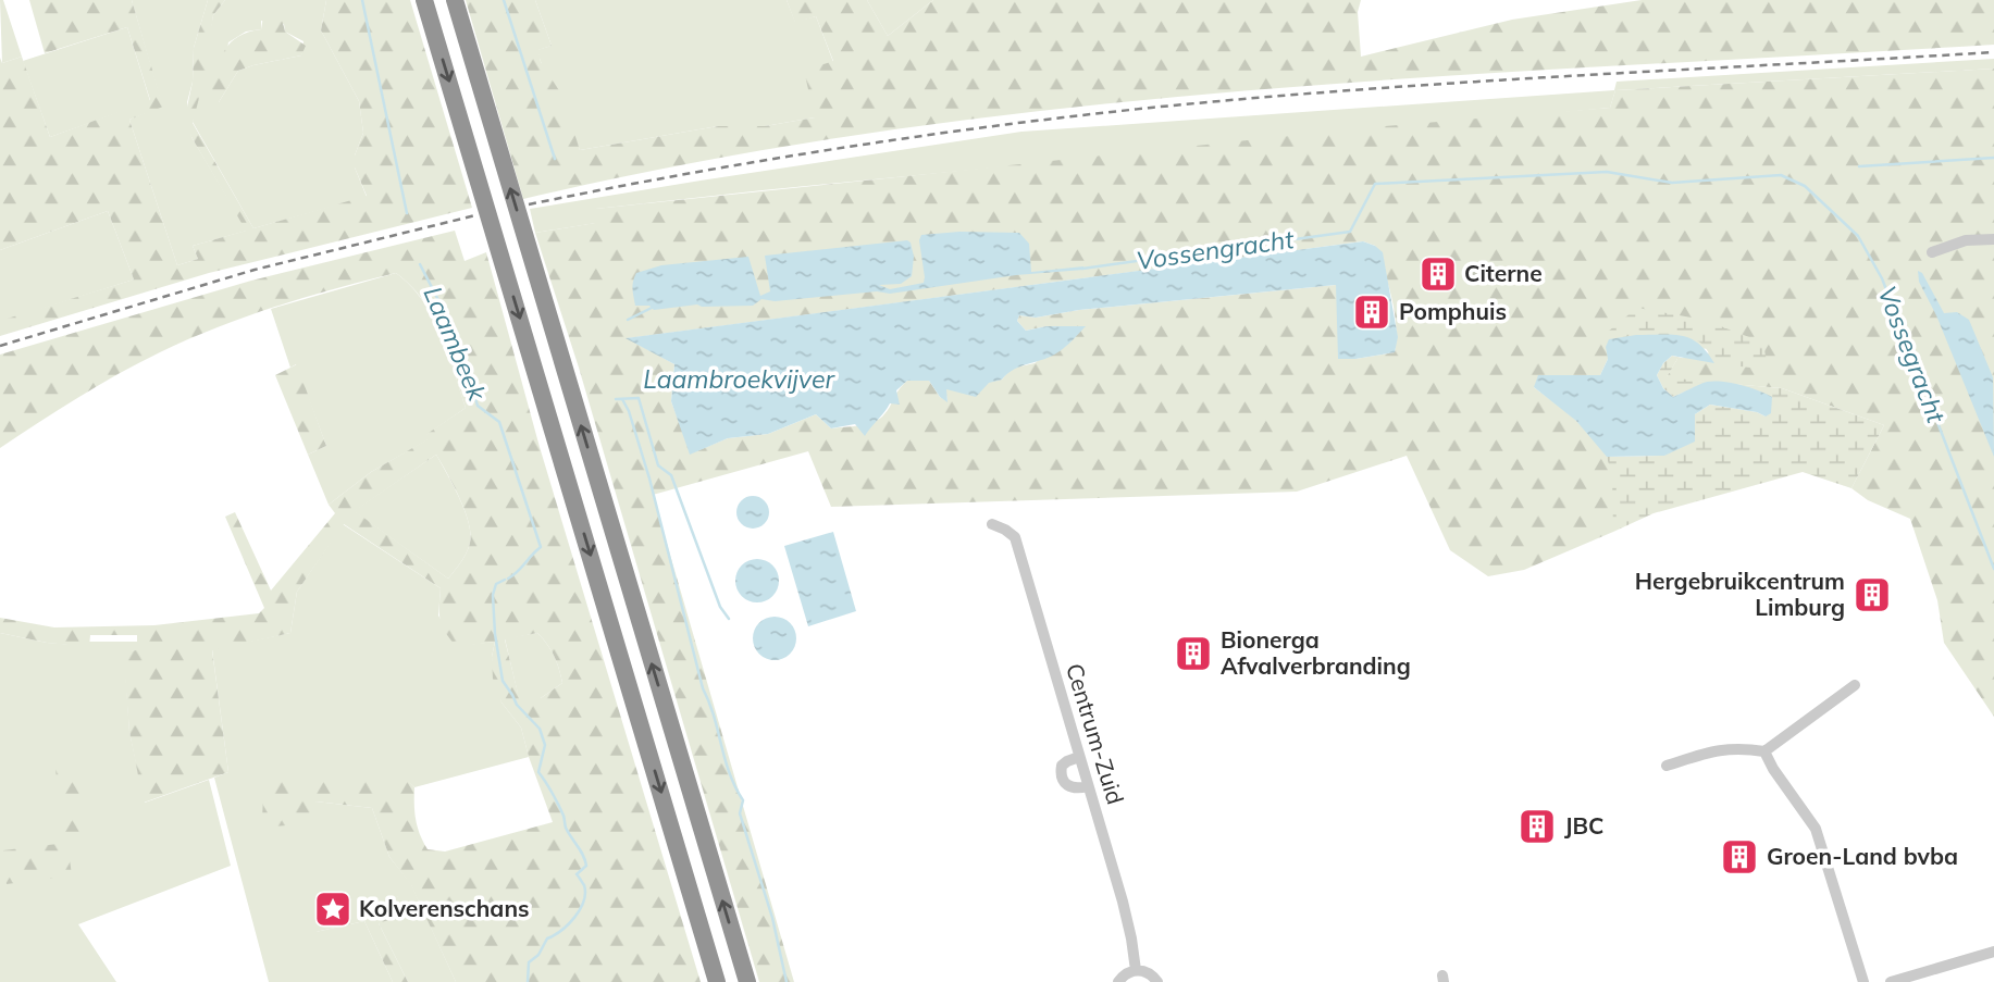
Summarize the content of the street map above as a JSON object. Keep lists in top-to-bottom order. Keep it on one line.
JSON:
{"streets":{"street":["Centrum-Zuid"]},"water":["Vossengracht","Laambeek","Vossegracht","Laambroekvijver"],"places":{"building":["Citerne","Pomphuis","Hergebruikcentrum Limburg","Bionerga Afvalverbranding","JBC","Groen-Land bvba"],"place":["Kolverenschans"]}}
